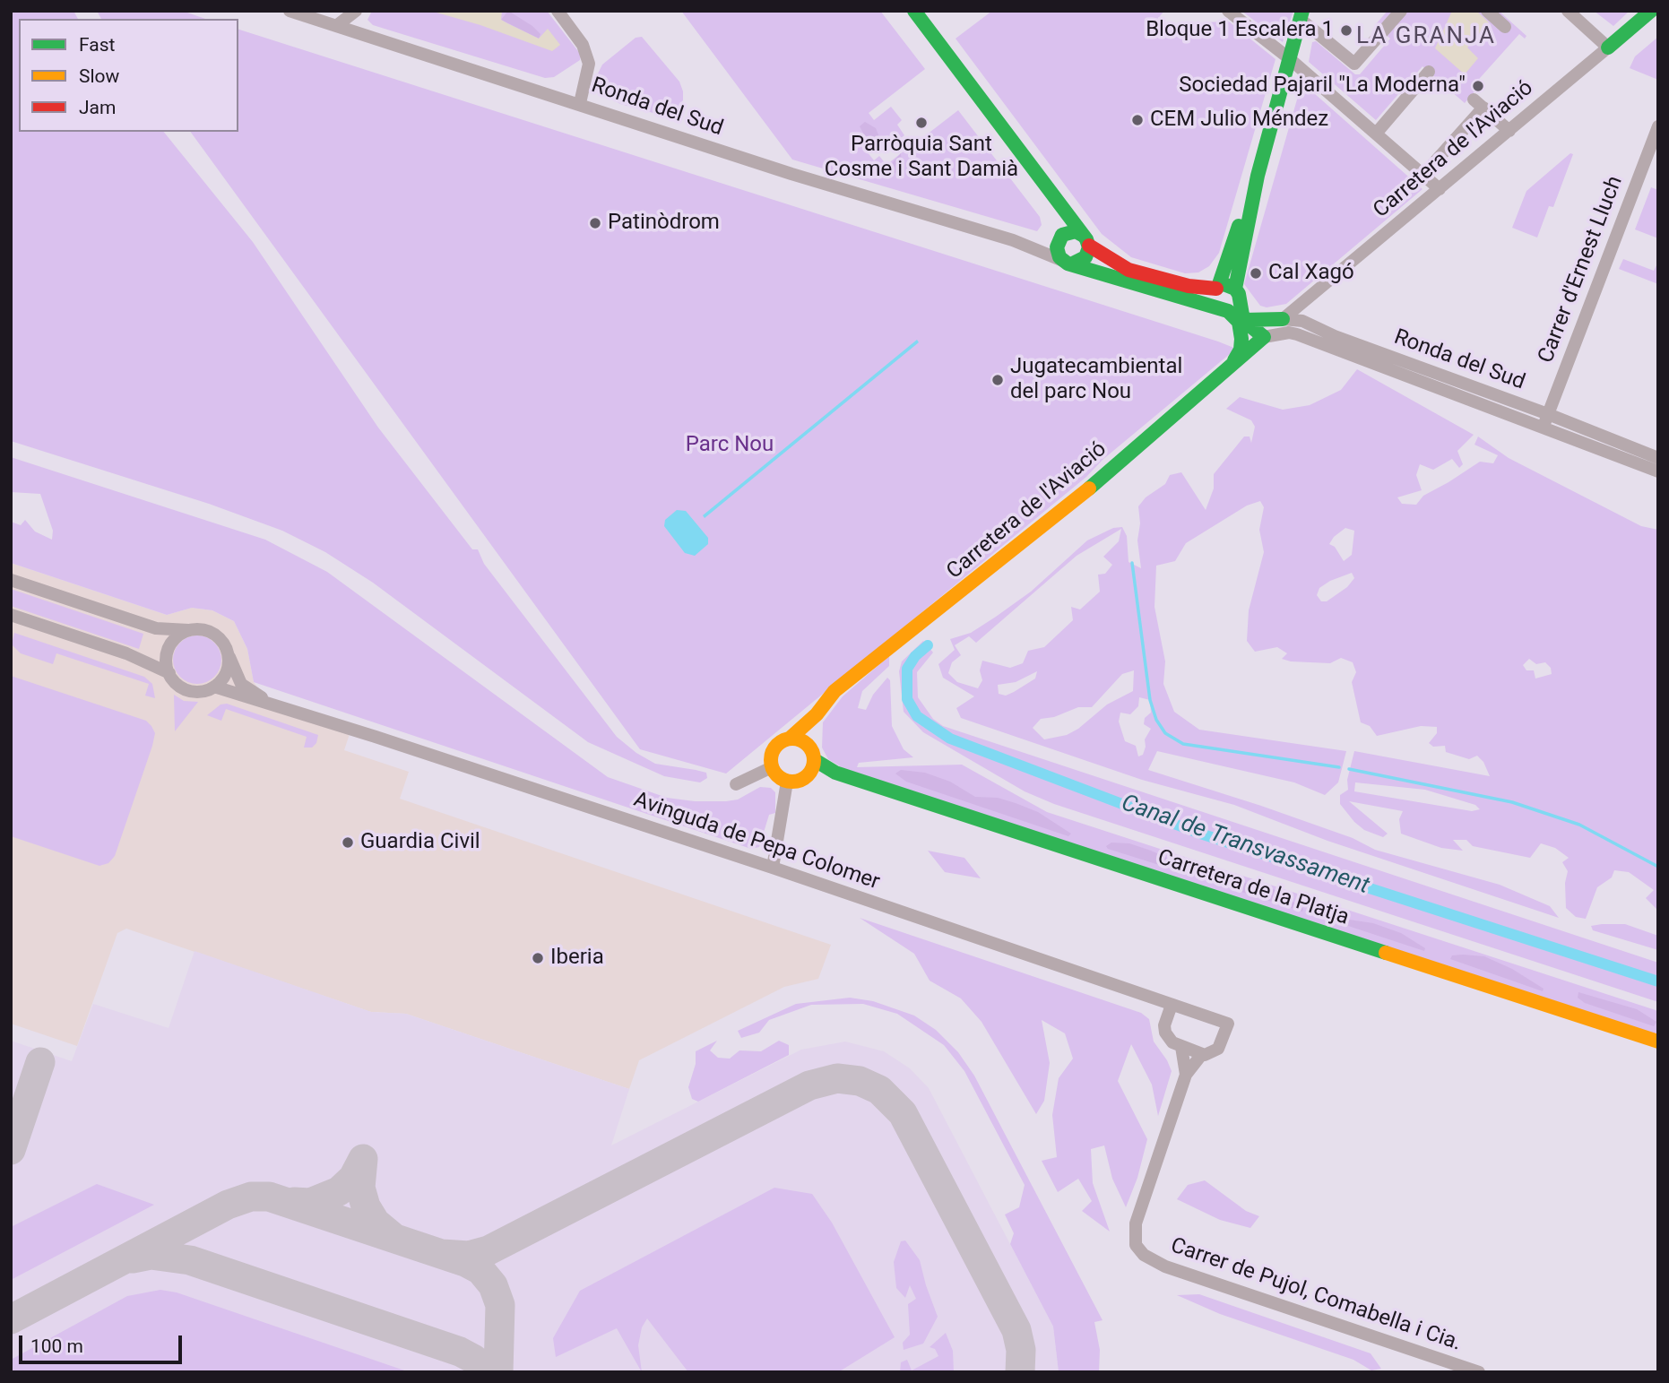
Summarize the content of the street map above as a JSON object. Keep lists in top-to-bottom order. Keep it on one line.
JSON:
{"streets":{"street":["Ronda del Sud","Carretera de l'Aviació","Carrer d'Ernest Lluch","Avinguda de Pepa Colomer","Carretera de la Platja","Carrer de Pujol, Comabella i Cia."]},"crossings":[["Ronda del Sud","Carretera de l'Aviació"],["Ronda del Sud","Carrer d'Ernest Lluch"],["Carretera de l'Aviació","Carretera de la Platja"],["Avinguda de Pepa Colomer","Carrer de Pujol, Comabella i Cia."]],"districts":["LA GRANJA"],"water":["Canal de Transvassament"],"parks":["Parc Nou"],"places":["Bloque 1 Escalera 1","Sociedad Pajaril \"La Moderna\"","CEM Julio Méndez","Parròquia Sant Cosme i Sant Damià","Patinòdrom","Cal Xagó","Jugatecambiental del parc Nou","Guardia Civil","Iberia"],"legend":["Fast","Slow","Jam"],"scale_bar":"100 m"}
